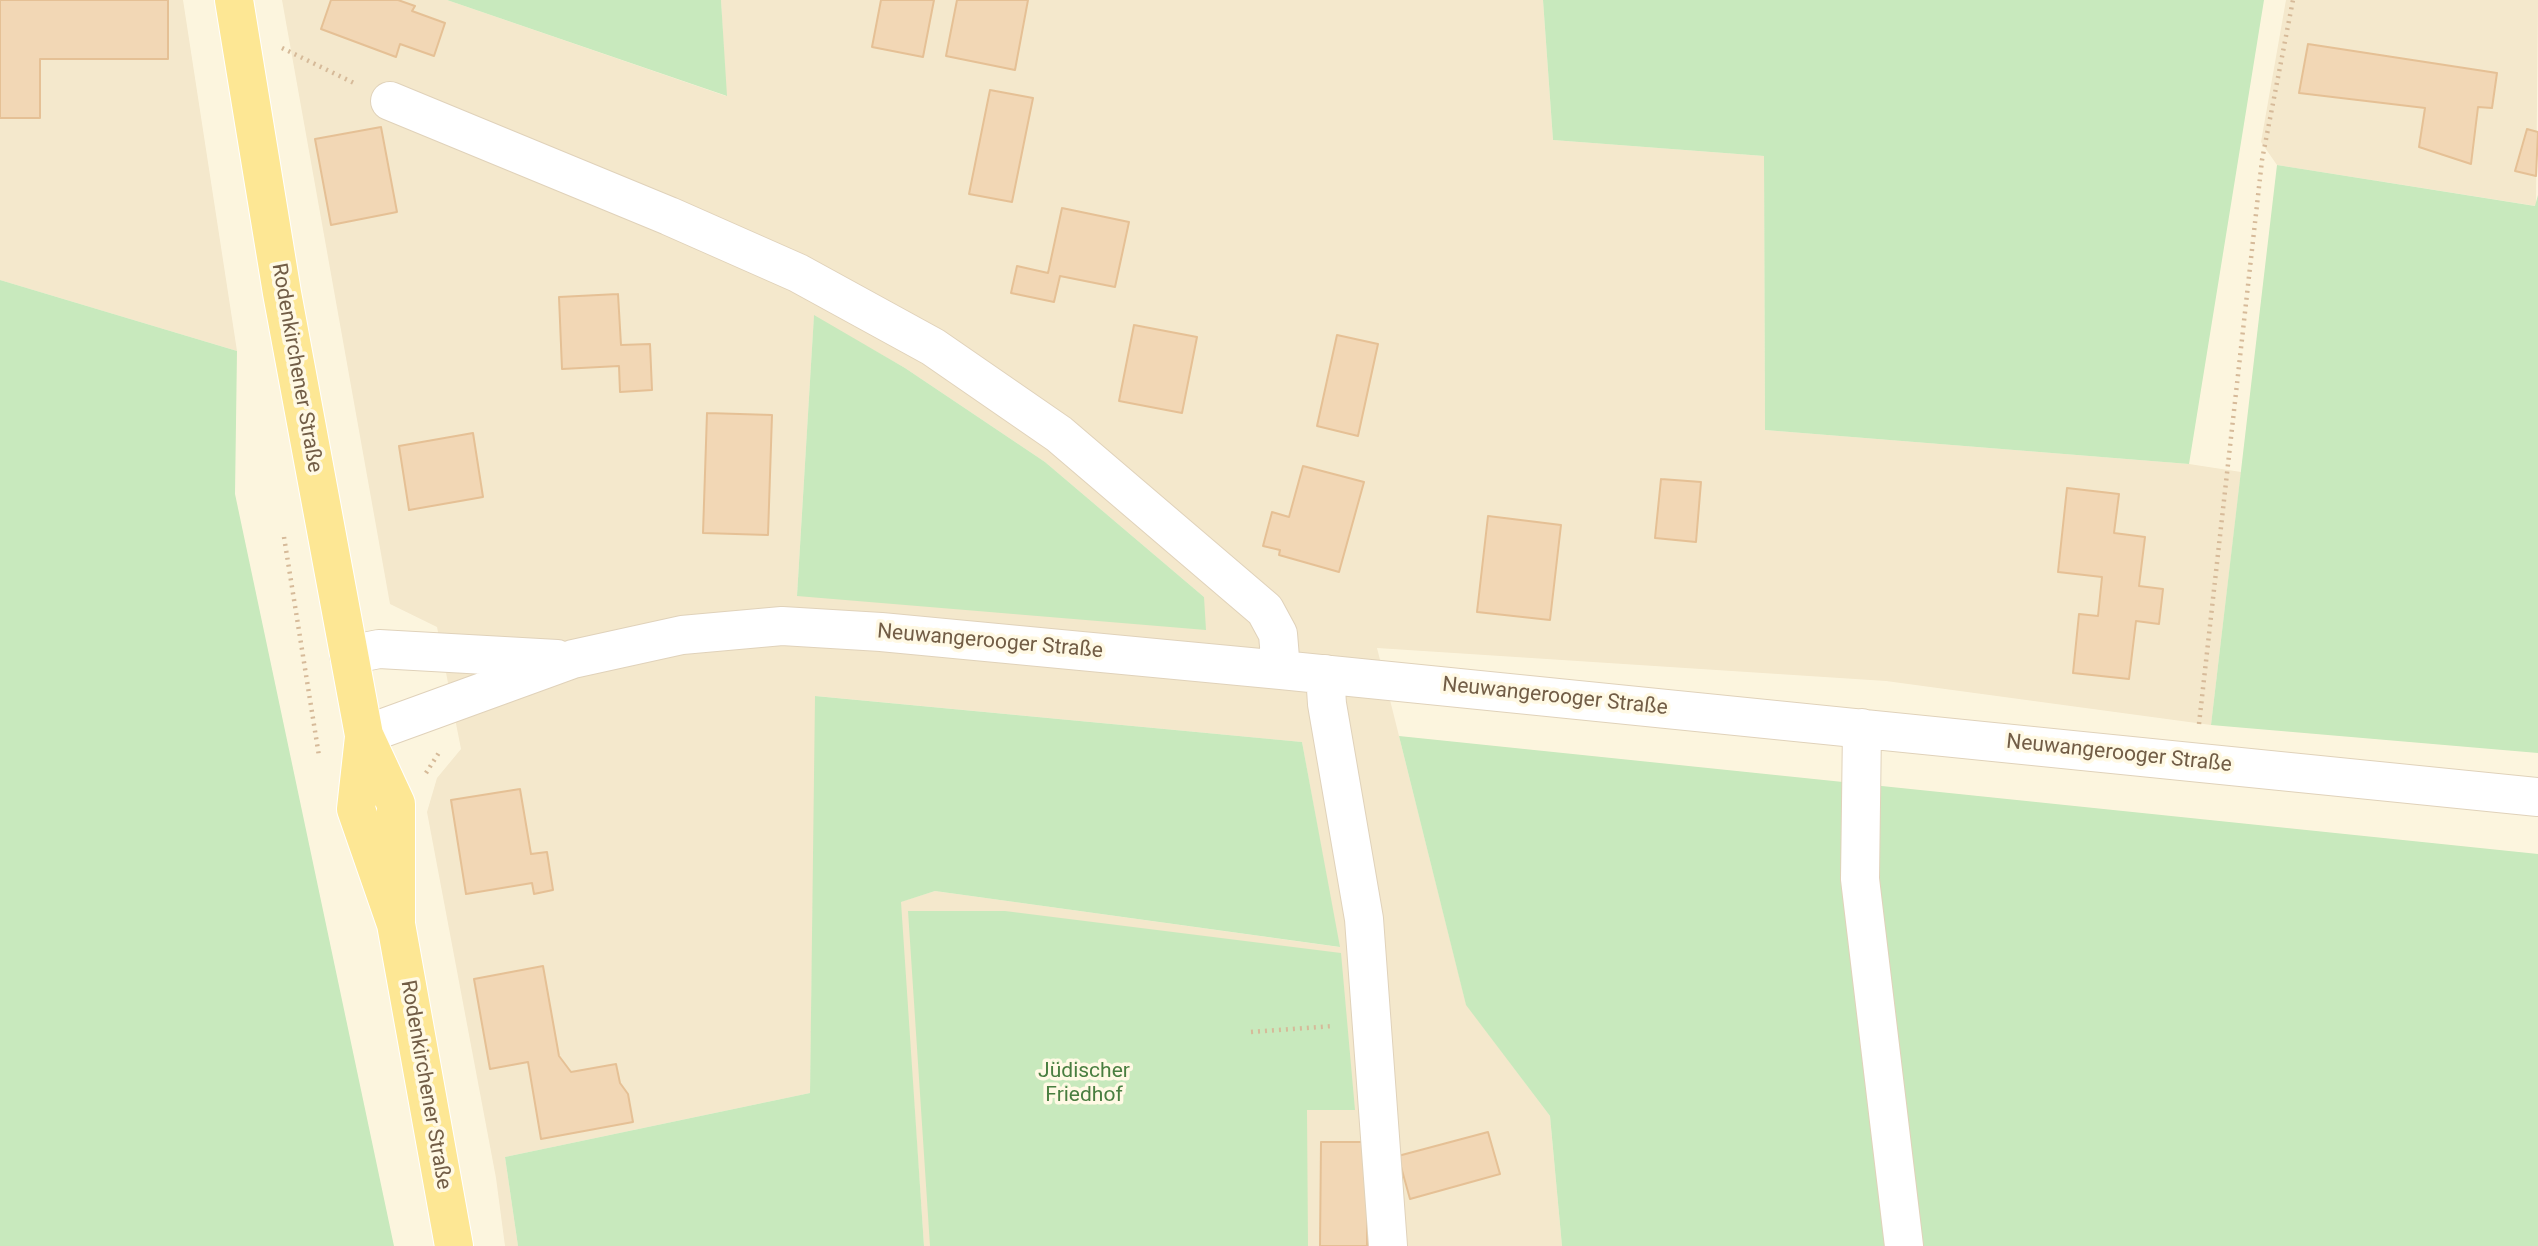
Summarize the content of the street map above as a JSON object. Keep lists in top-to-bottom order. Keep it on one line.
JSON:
{"streets":{"main road":["Rodenkirchener Straße"],"street":["Neuwangerooger Straße"]},"crossings":[["Rodenkirchener Straße","Neuwangerooger Straße"]],"parks":["Jüdischer Friedhof"]}
